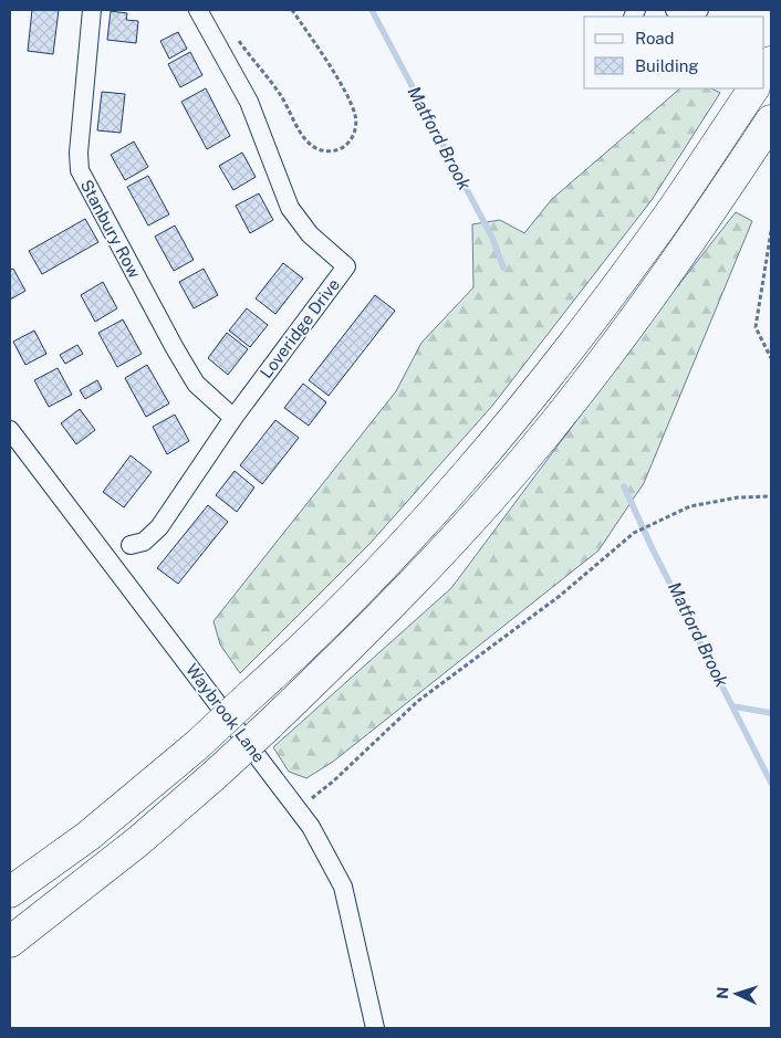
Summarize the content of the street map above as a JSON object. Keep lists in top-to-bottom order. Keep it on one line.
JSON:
{"streets":{"street":["Stanbury Row","Loveridge Drive","Waybrook Lane"]},"crossings":[["Stanbury Row","Loveridge Drive"]],"water":["Matford Brook"],"legend":["Road","Building"],"north":"left"}
